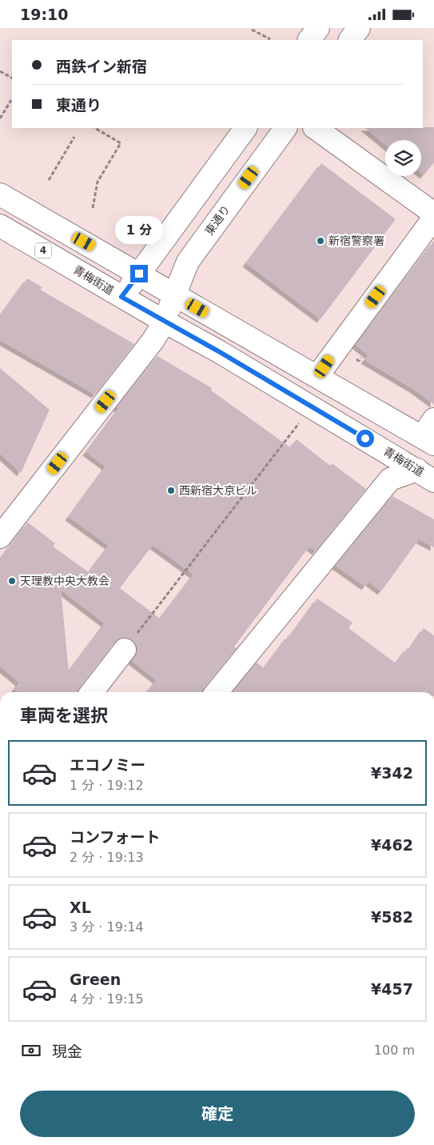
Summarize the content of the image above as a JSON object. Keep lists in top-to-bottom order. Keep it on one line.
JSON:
{"streets":{"main road":["東通り","4","青梅街道"]},"crossings":[["東通り","青梅街道"]],"places":["新宿警察署","西新宿大京ビル","天理教中央大教会"],"page":{"status":"19:10","banner":["西鉄イン新宿","東通り"],"bubble":"1 分","heading":"車両を選択","list":[{"name":"エコノミー","note":"1 分 · 19:12","value":"¥342"},{"name":"コンフォート","note":"2 分 · 19:13","value":"¥462"},{"name":"XL","note":"3 分 · 19:14","value":"¥582"},{"name":"Green","note":"4 分 · 19:15","value":"¥457"}],"pay":["現金","100 m"],"buttons":"確定"}}
